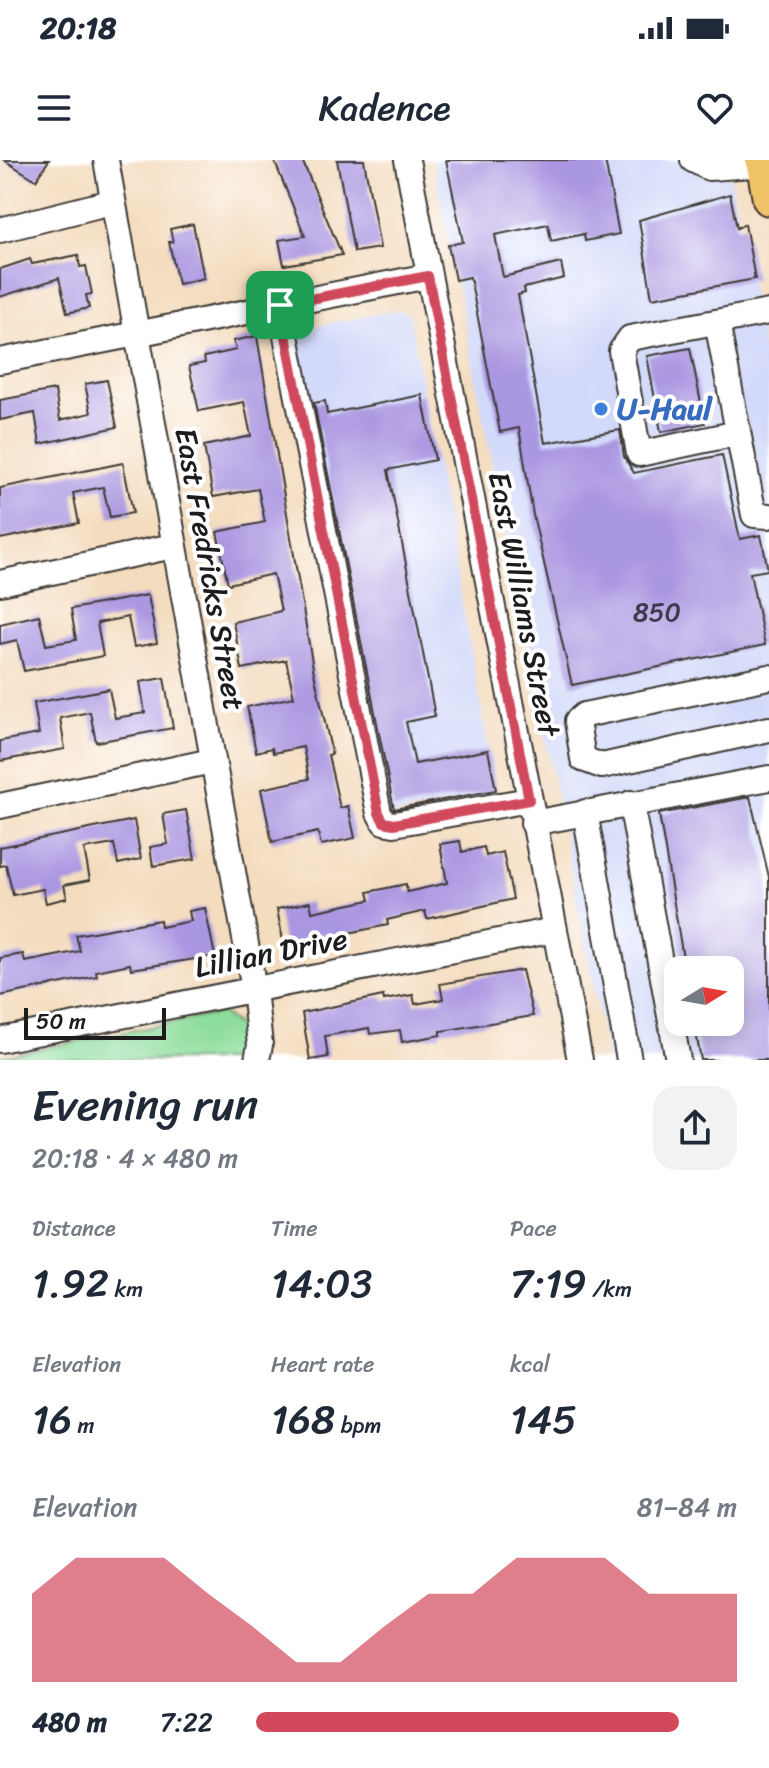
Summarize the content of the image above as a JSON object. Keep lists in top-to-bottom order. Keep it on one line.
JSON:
{"streets":{"street":["East Fredricks Street","East Williams Street","Lillian Drive"]},"crossings":[["East Fredricks Street","Lillian Drive"],["East Williams Street","Lillian Drive"]],"places":["U-Haul"],"house_numbers":["850"],"scale_bar":"50 m","north":"right","page":{"status":"20:18","header":"Kadence","scale":"50 m","heading":["Evening run","20:18 · 4 × 480 m"],"stats":[["Distance","1.92 km"],["Time","14:03"],["Pace","7:19 /km"],["Elevation","16 m"],["Heart rate","168 bpm"],["kcal","145"]],"chart":["Elevation","81–84 m"],"list":[{"name":"480 m","note":"7:22"}]}}
